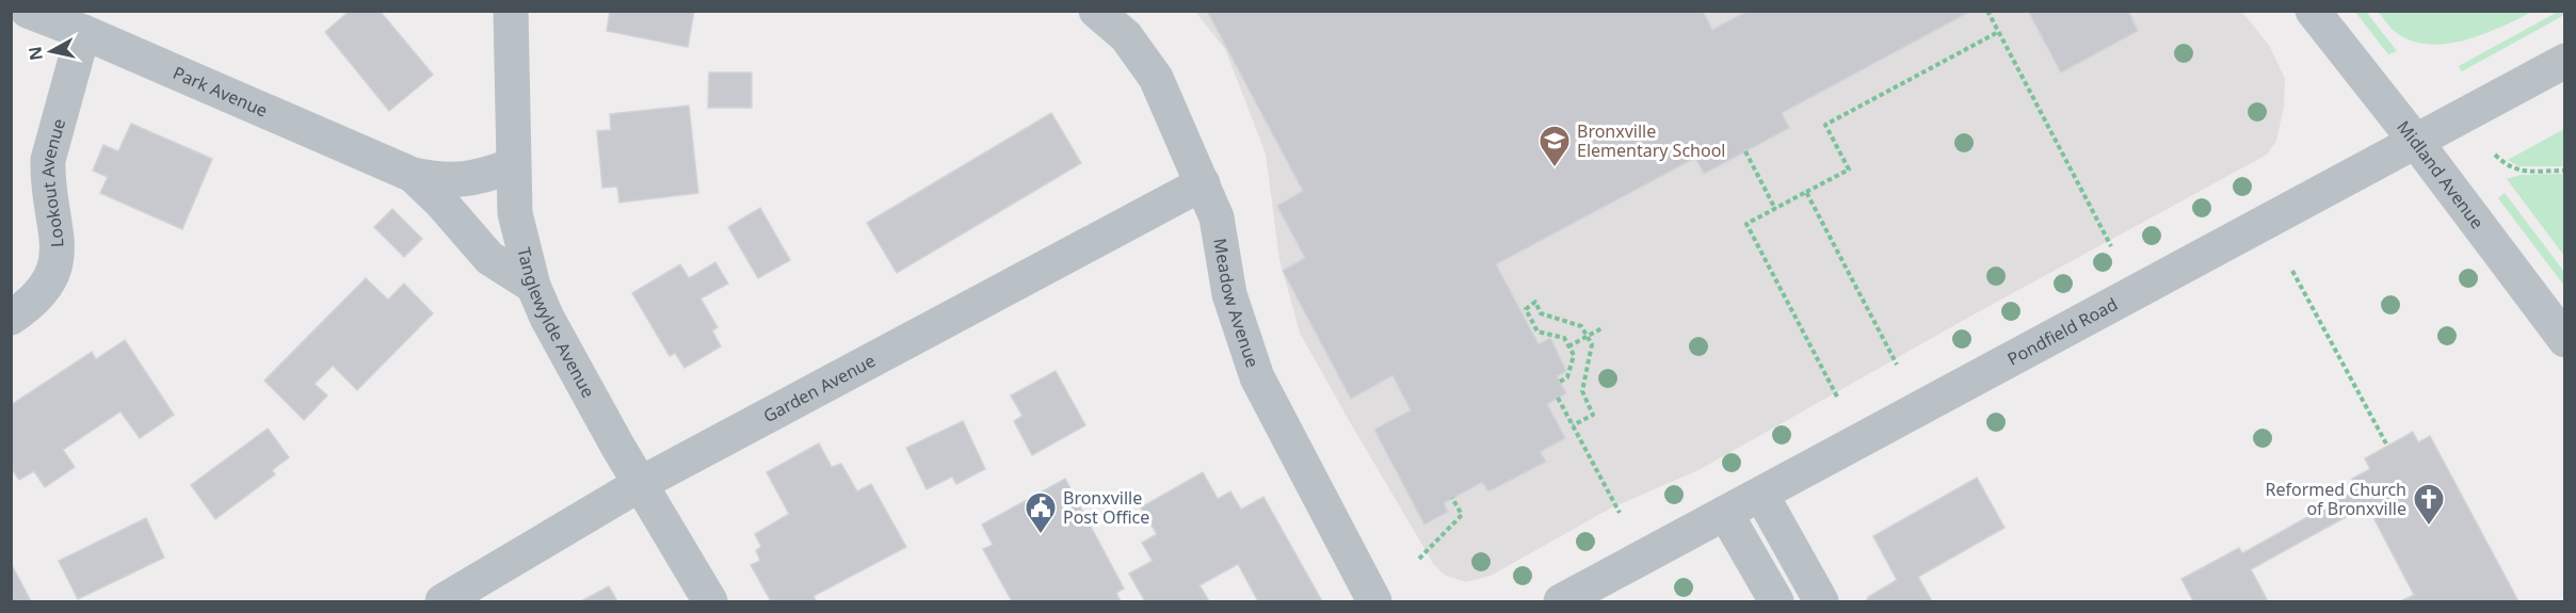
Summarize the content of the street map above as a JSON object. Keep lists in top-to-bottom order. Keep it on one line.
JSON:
{"streets":{"street":["Park Avenue","Midland Avenue","Lookout Avenue","Meadow Avenue","Tanglewylde Avenue","Pondfield Road","Garden Avenue"]},"crossings":[["Park Avenue","Lookout Avenue"],["Park Avenue","Tanglewylde Avenue"],["Midland Avenue","Pondfield Road"],["Meadow Avenue","Garden Avenue"],["Tanglewylde Avenue","Garden Avenue"]],"places":{"school or university":["Bronxville Elementary School"],"church":["Reformed Church of Bronxville"],"public building":["Bronxville Post Office"]},"north":"left"}
